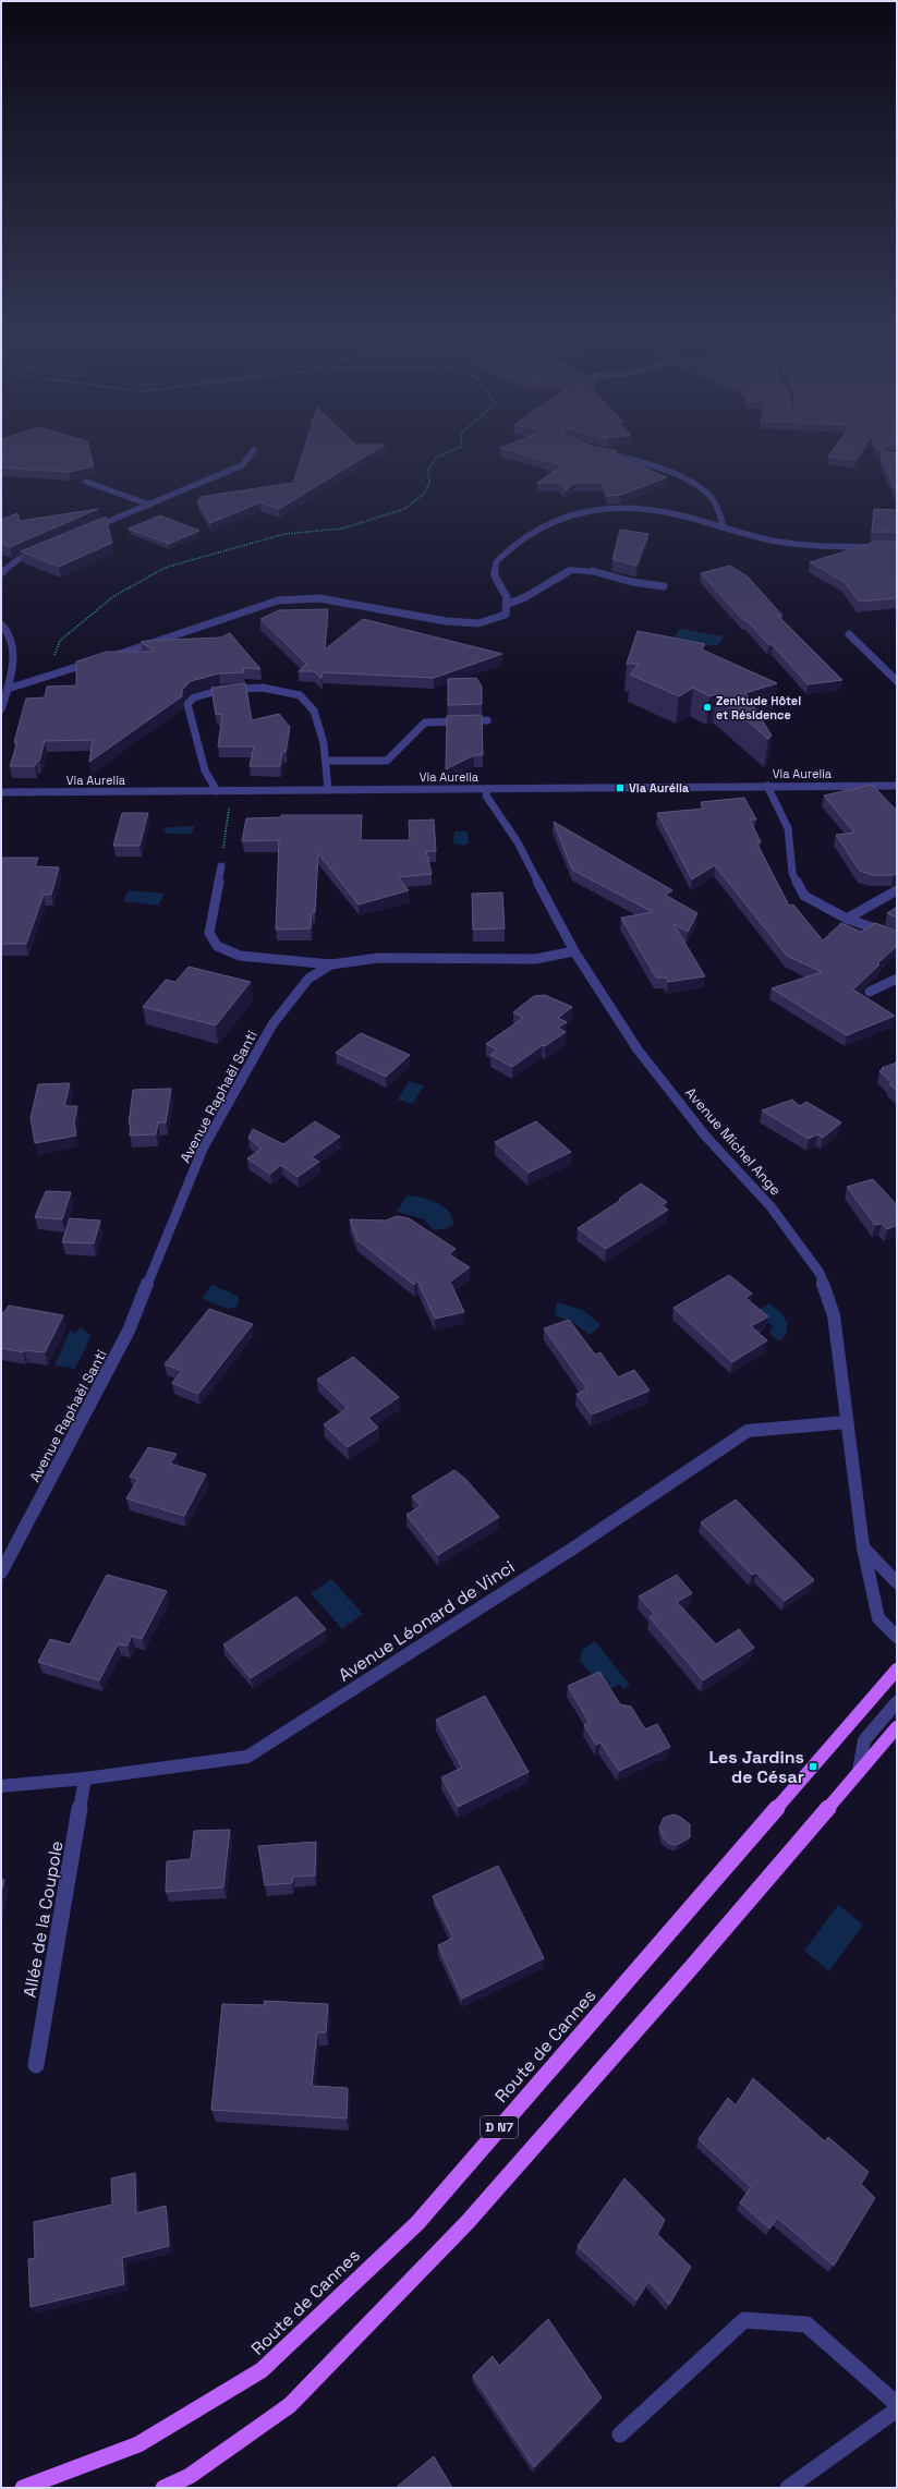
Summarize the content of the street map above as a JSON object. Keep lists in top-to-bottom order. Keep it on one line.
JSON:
{"streets":{"main road":["Route de Cannes","D N7"],"street":["Via Aurelia","Avenue Raphaël Santi","Avenue Michel Ange","Avenue Léonard de Vinci","Allée de la Coupole"]},"crossings":[["Via Aurelia","Avenue Michel Ange"],["Avenue Raphaël Santi","Avenue Michel Ange"],["Avenue Michel Ange","Avenue Léonard de Vinci"],["Avenue Léonard de Vinci","Allée de la Coupole"]],"places":{"other":["Zenitude Hôtel et Résidence"],"transit":["Via Aurélia","Les Jardins de César"]}}
